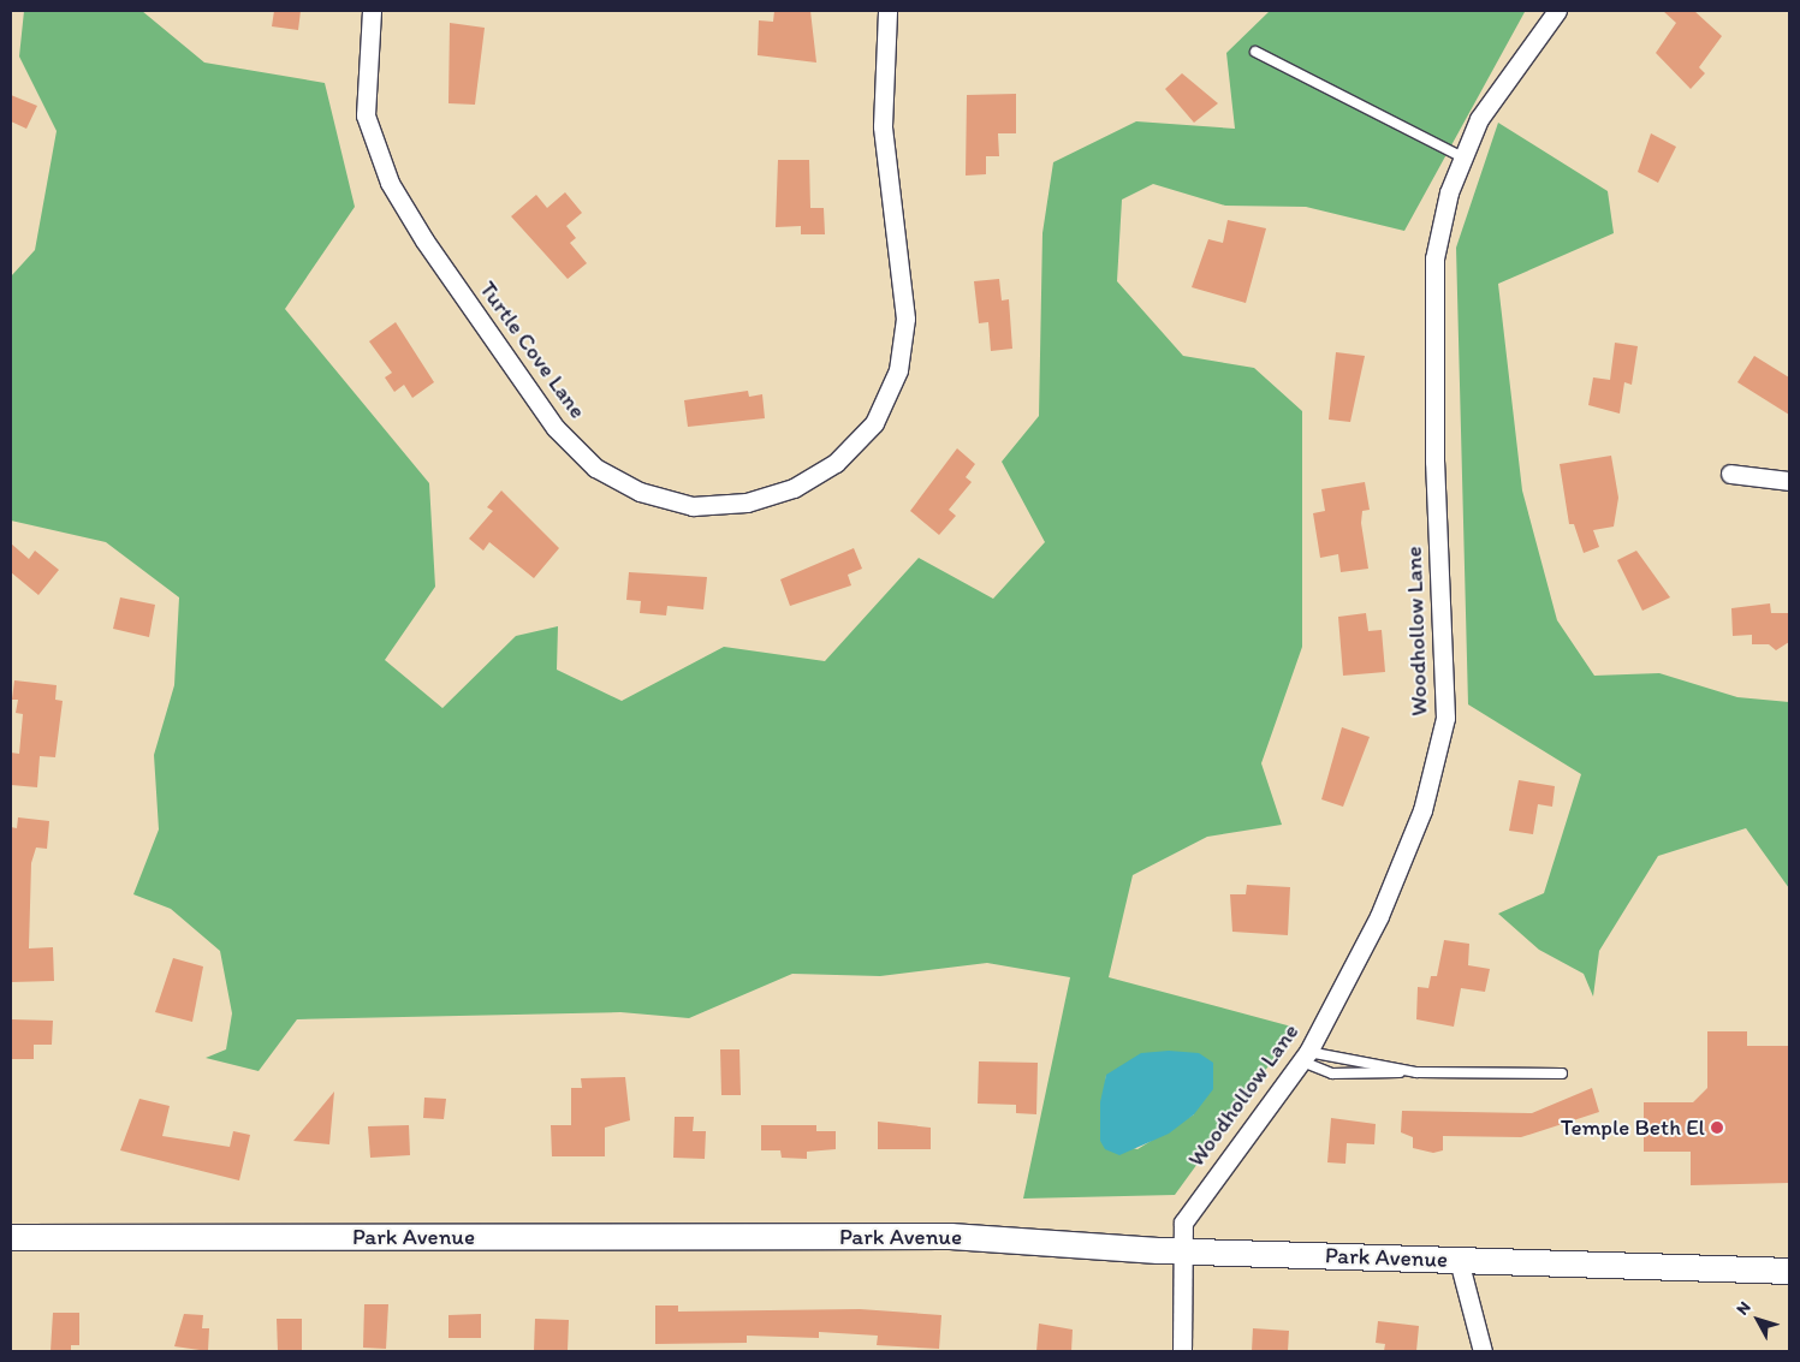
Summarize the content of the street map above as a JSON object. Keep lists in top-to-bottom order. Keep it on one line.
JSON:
{"streets":{"main road":["Park Avenue"],"street":["Turtle Cove Lane","Woodhollow Lane"]},"crossings":[["Woodhollow Lane","Park Avenue"]],"places":["Temple Beth El"],"north":"top left"}
